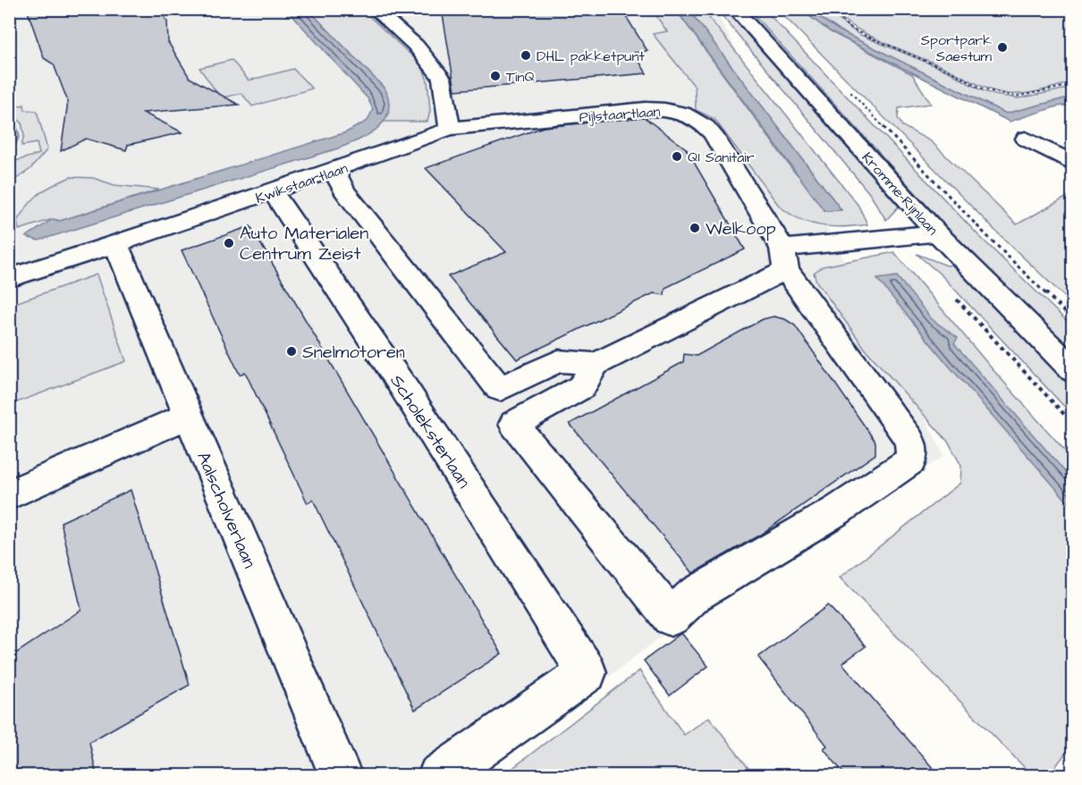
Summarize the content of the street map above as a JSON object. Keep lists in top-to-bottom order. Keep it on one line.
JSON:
{"streets":{"street":["Pijlstaartlaan","Kwikstaartlaan","Kromme-Rijnlaan","Scholeksterlaan","Aalscholverlaan"]},"crossings":[["Pijlstaartlaan","Kwikstaartlaan"],["Kwikstaartlaan","Scholeksterlaan"],["Kwikstaartlaan","Aalscholverlaan"]],"places":["Sportpark Saestum","DHL pakketpunt","TinQ","Q1 Sanitair","Welkoop","Auto Materialen Centrum Zeist","Snelmotoren"]}
